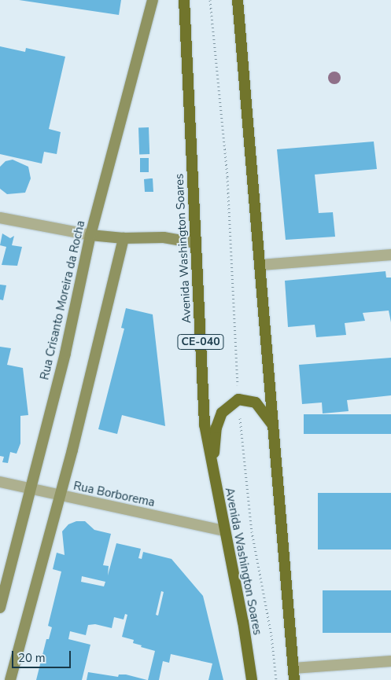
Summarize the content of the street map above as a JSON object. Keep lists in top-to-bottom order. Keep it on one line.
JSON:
{"streets":{"highway":["Avenida Washington Soares","CE-040"],"main road":["Rua Crisanto Moreira da Rocha"],"street":["Rua Borborema"]},"crossings":[["Avenida Washington Soares","Rua Borborema"],["Rua Crisanto Moreira da Rocha","Rua Borborema"]],"scale_bar":"20 m"}
